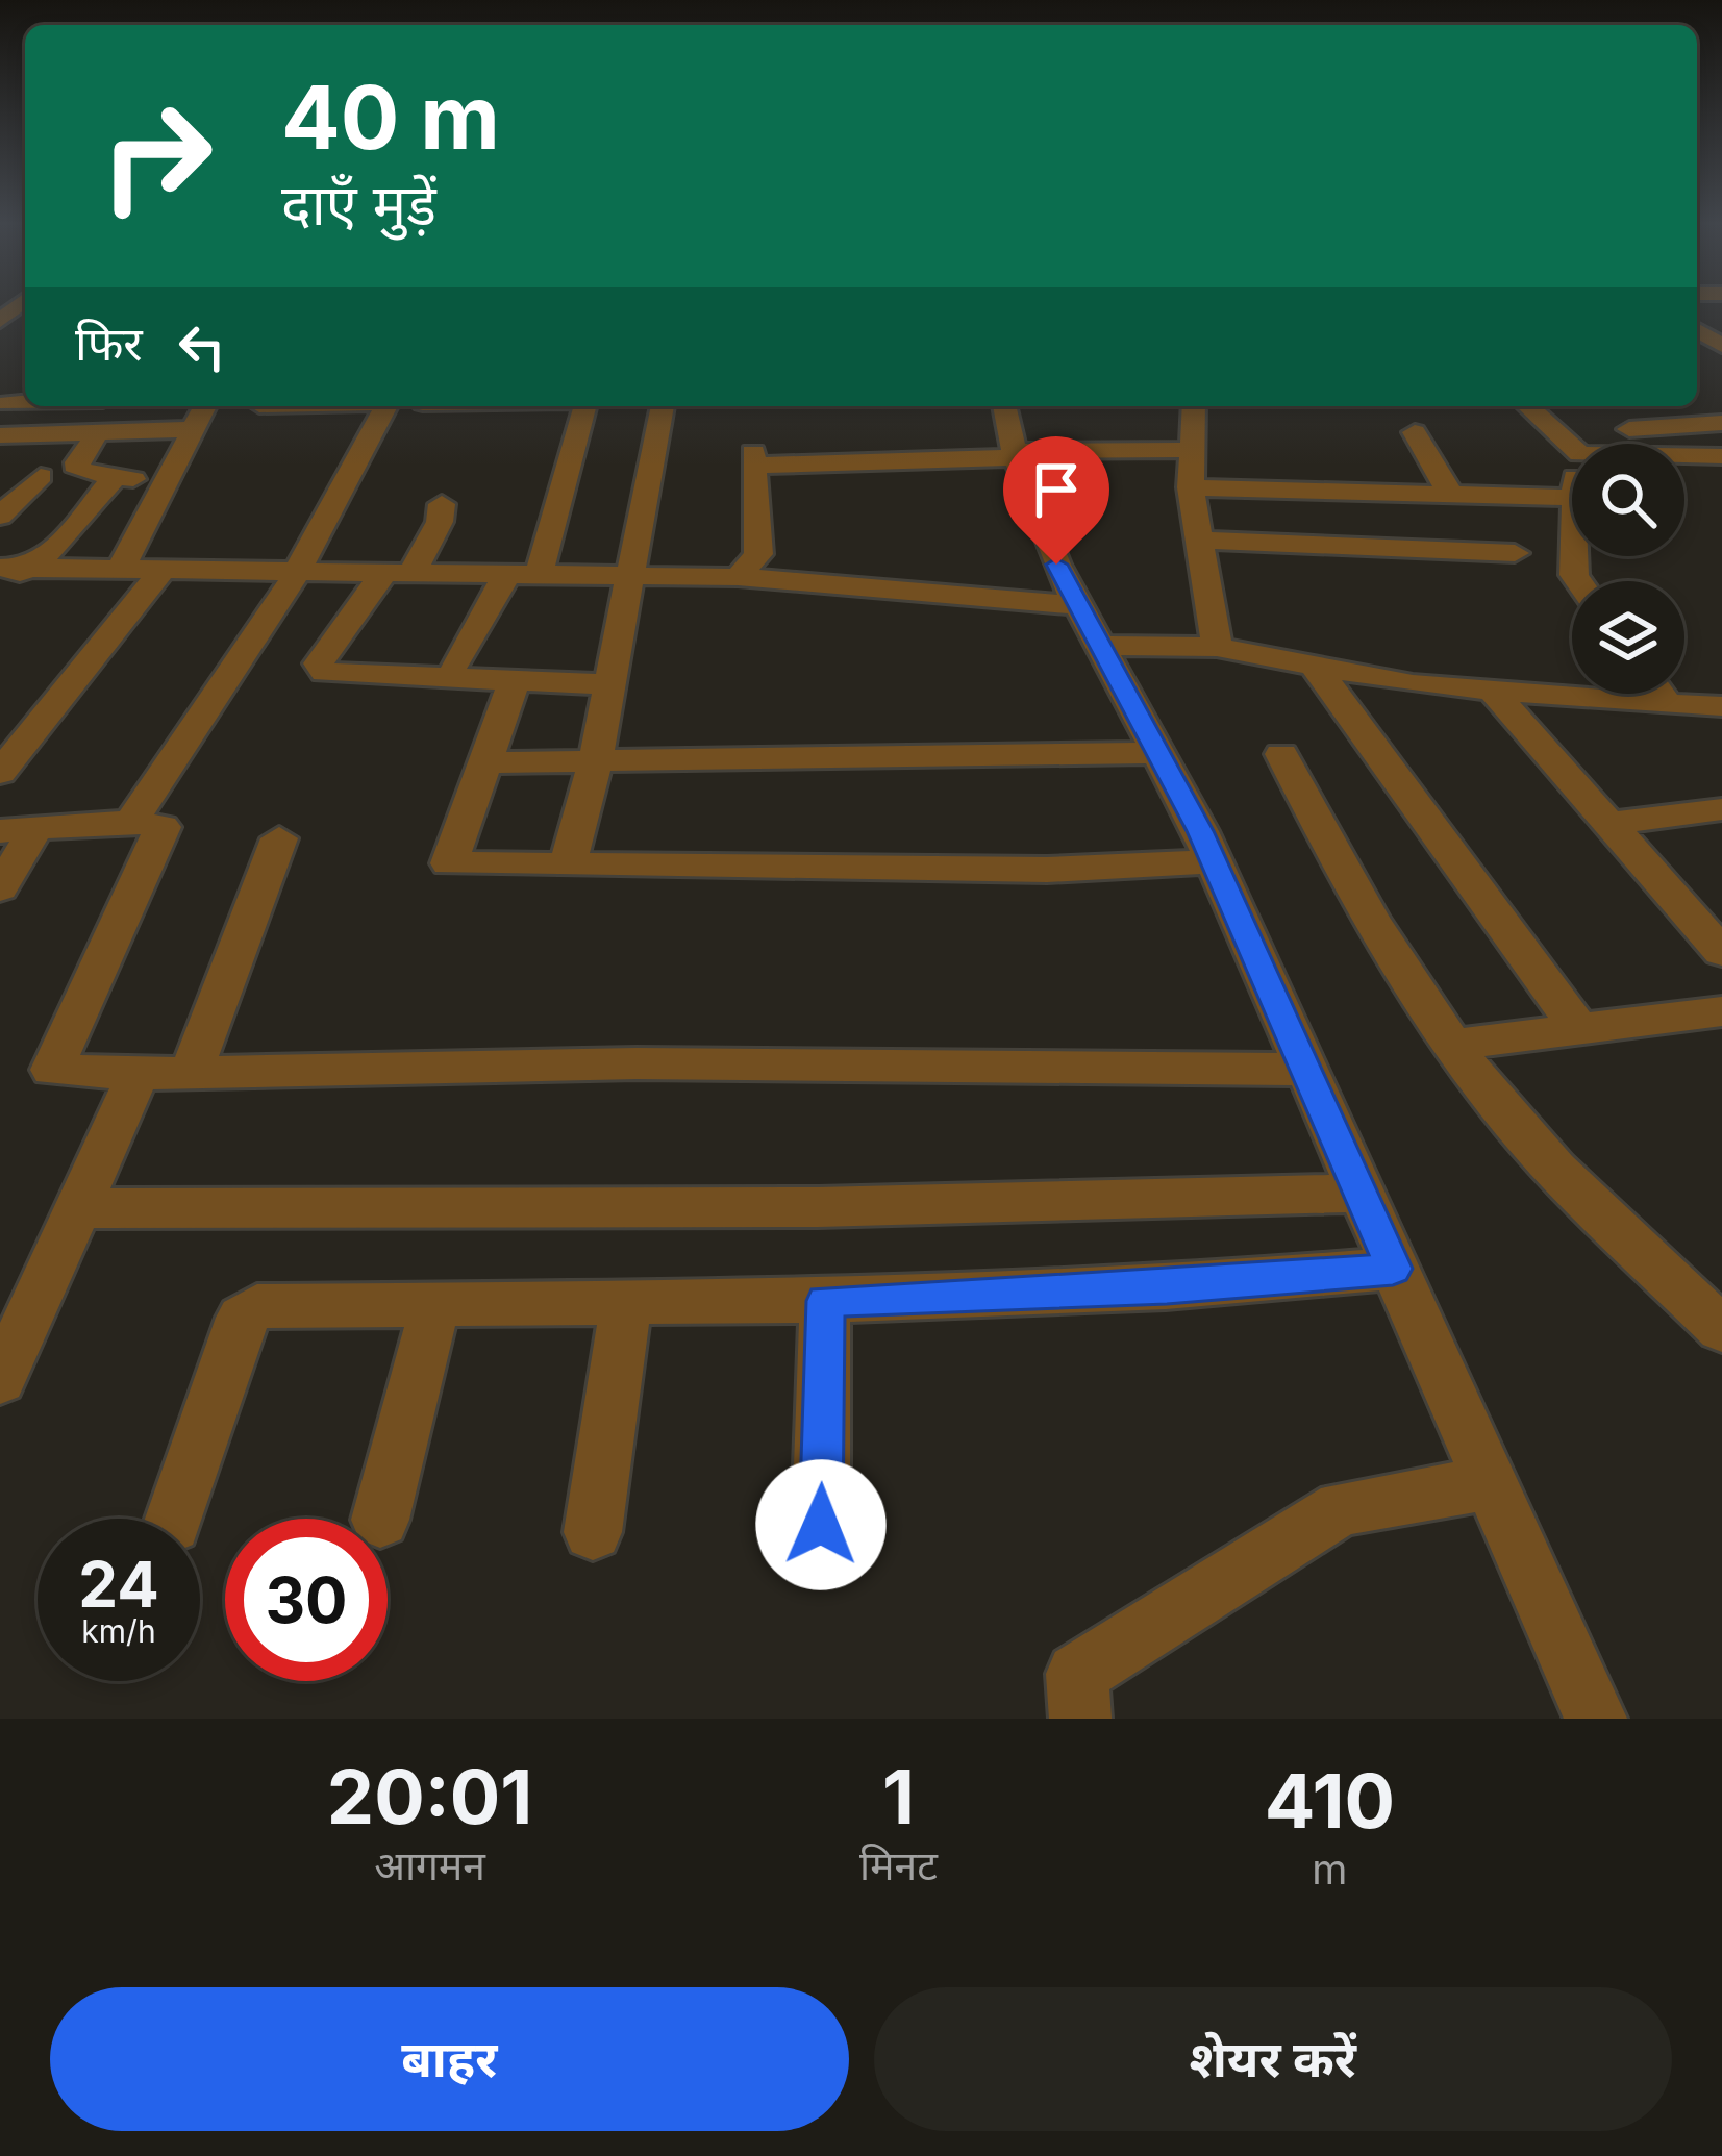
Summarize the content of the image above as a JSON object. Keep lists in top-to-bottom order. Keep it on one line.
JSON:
{"page":{"turn":["40 m","दाएँ मुड़ें"],"then":"फिर","speed":"24 km/h","limit":"30","eta":["20:01","आगमन","1","मिनट","410","m"],"buttons":["बाहर","शेयर करें"]}}
